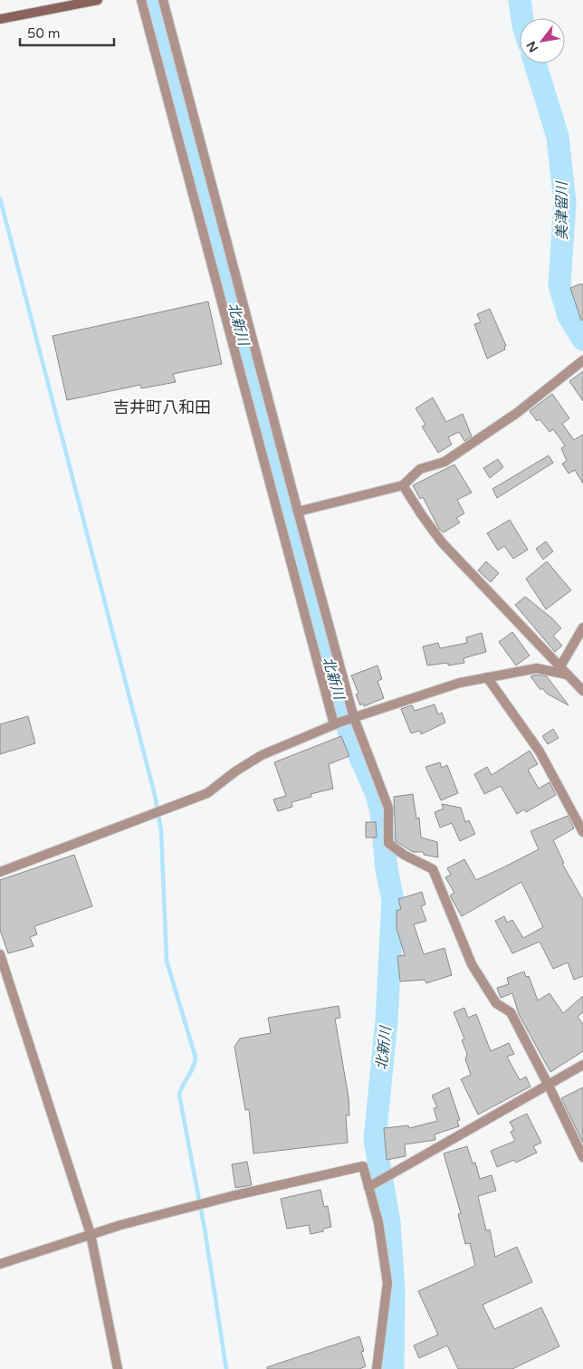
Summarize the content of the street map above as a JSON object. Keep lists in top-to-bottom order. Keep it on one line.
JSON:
{"districts":["吉井町八和田"],"water":["美津留川","北新川"],"scale_bar":"50 m","north":"bottom left"}
